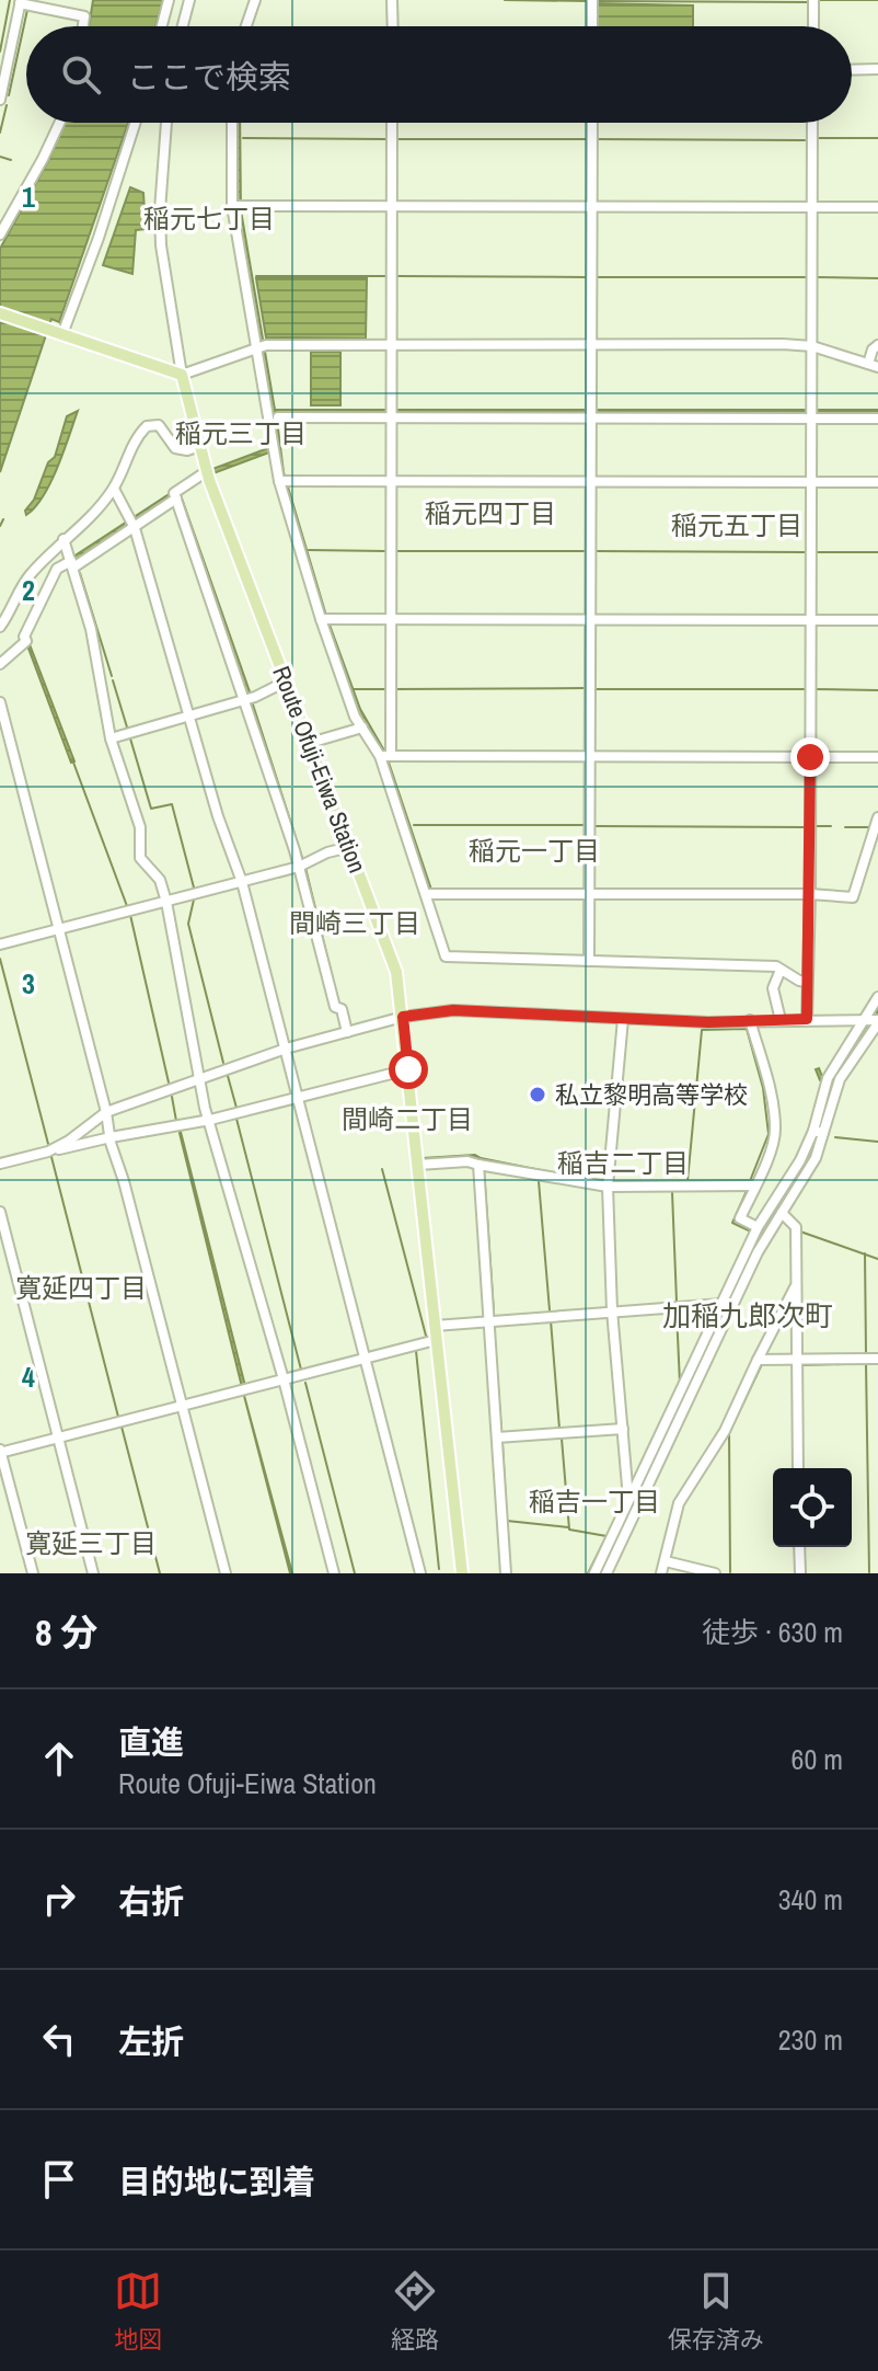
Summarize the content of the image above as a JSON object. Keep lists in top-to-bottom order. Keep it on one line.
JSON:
{"streets":{"main road":["Route Ofuji-Eiwa Station"]},"districts":["稲元七丁目","稲元三丁目","稲元四丁目","稲元五丁目","稲元一丁目","間崎三丁目","間崎二丁目","稲吉二丁目","寛延四丁目","加稲九郎次町","稲吉一丁目","寛延三丁目"],"places":["私立黎明高等学校"],"page":{"search":"ここで検索","heading":["8 分","徒歩 · 630 m"],"list":[["直進","Route Ofuji-Eiwa Station","60 m"],["右折","340 m"],["左折","230 m"],"目的地に到着"],"nav":["地図","経路","保存済み"]},"grid":{"rows":["1","2","3","4"]}}
